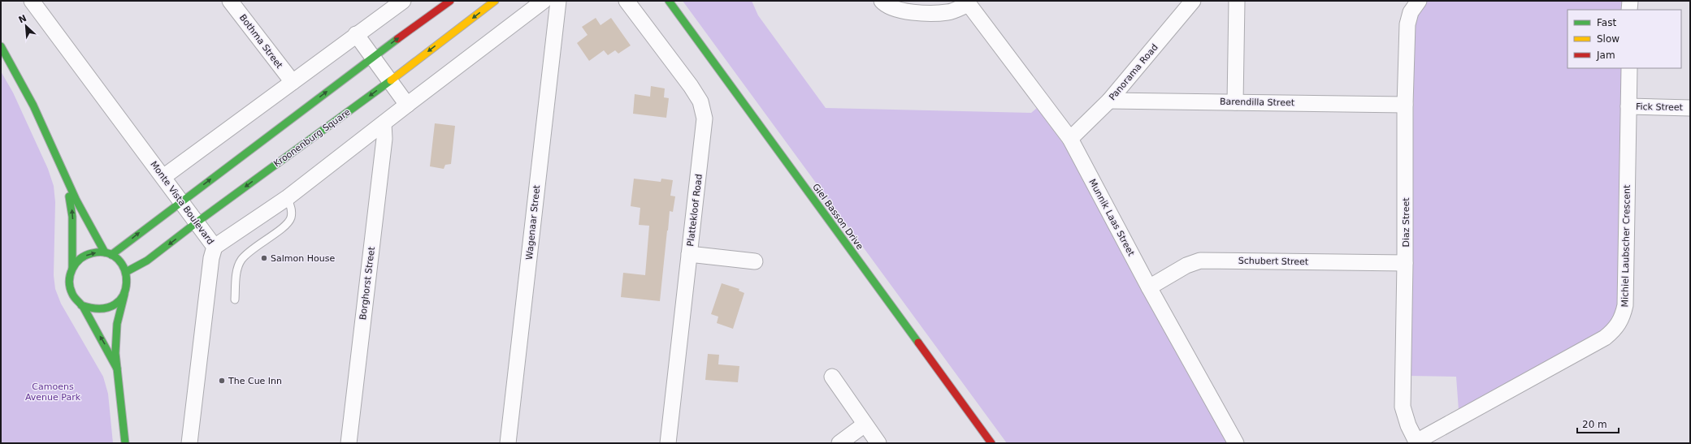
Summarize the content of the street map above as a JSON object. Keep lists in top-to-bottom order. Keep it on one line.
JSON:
{"streets":{"main road":["Kroonenburg Square","Giel Basson Drive"],"street":["Bothma Street","Panorama Road","Barendilla Street","Fick Street","Monte Vista Boulevard","Plattekloof Road","Munnik Laas Street","Wagenaar Street","Diaz Street","Michiel Laubscher Crescent","Schubert Street","Borghorst Street"]},"crossings":[["Panorama Road","Barendilla Street"],["Panorama Road","Munnik Laas Street"],["Barendilla Street","Diaz Street"],["Fick Street","Michiel Laubscher Crescent"],["Kroonenburg Square","Monte Vista Boulevard"],["Munnik Laas Street","Schubert Street"],["Diaz Street","Michiel Laubscher Crescent"],["Diaz Street","Schubert Street"]],"parks":["Camoens Avenue Park"],"places":["Salmon House","The Cue Inn"],"legend":["Fast","Slow","Jam"],"scale_bar":"20 m","north":"top left"}
